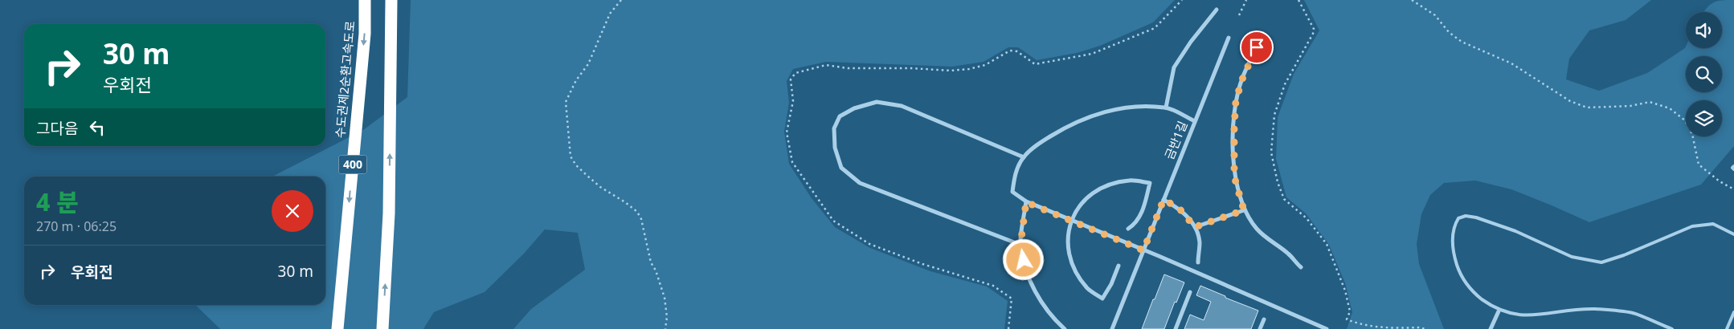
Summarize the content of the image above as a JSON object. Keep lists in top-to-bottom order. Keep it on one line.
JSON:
{"streets":{"highway":["수도권제2순환고속도로","400"],"street":["금반1길"]},"page":{"turn":["30 m","우회전"],"then":"그다음","heading":["4 분","270 m · 06:25"],"list":[{"name":"우회전","value":"30 m"}]}}
